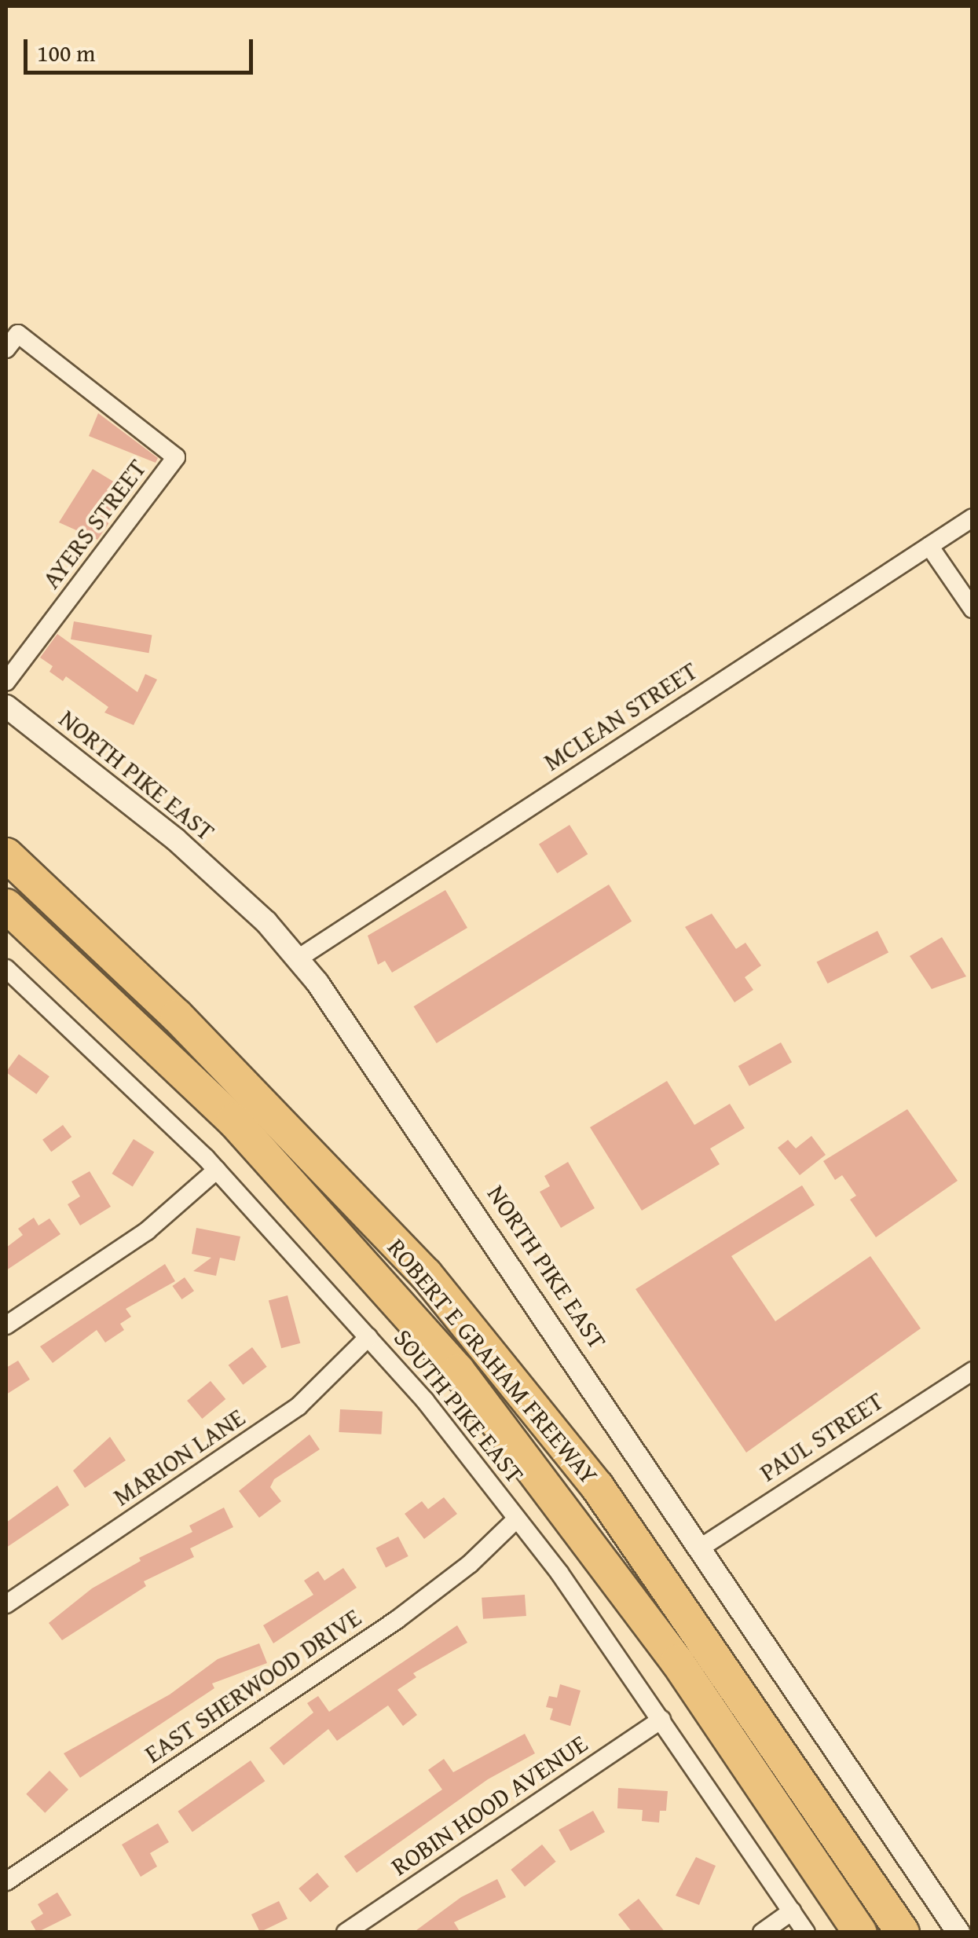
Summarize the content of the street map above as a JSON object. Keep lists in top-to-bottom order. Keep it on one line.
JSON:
{"streets":{"highway":["ROBERT E GRAHAM FREEWAY"],"street":["AYERS STREET","MCLEAN STREET","NORTH PIKE EAST","SOUTH PIKE EAST","PAUL STREET","MARION LANE","EAST SHERWOOD DRIVE","ROBIN HOOD AVENUE"]},"crossings":[["MCLEAN STREET","NORTH PIKE EAST"],["NORTH PIKE EAST","PAUL STREET"],["SOUTH PIKE EAST","MARION LANE"],["SOUTH PIKE EAST","EAST SHERWOOD DRIVE"],["SOUTH PIKE EAST","ROBIN HOOD AVENUE"]],"scale_bar":"100 m"}
